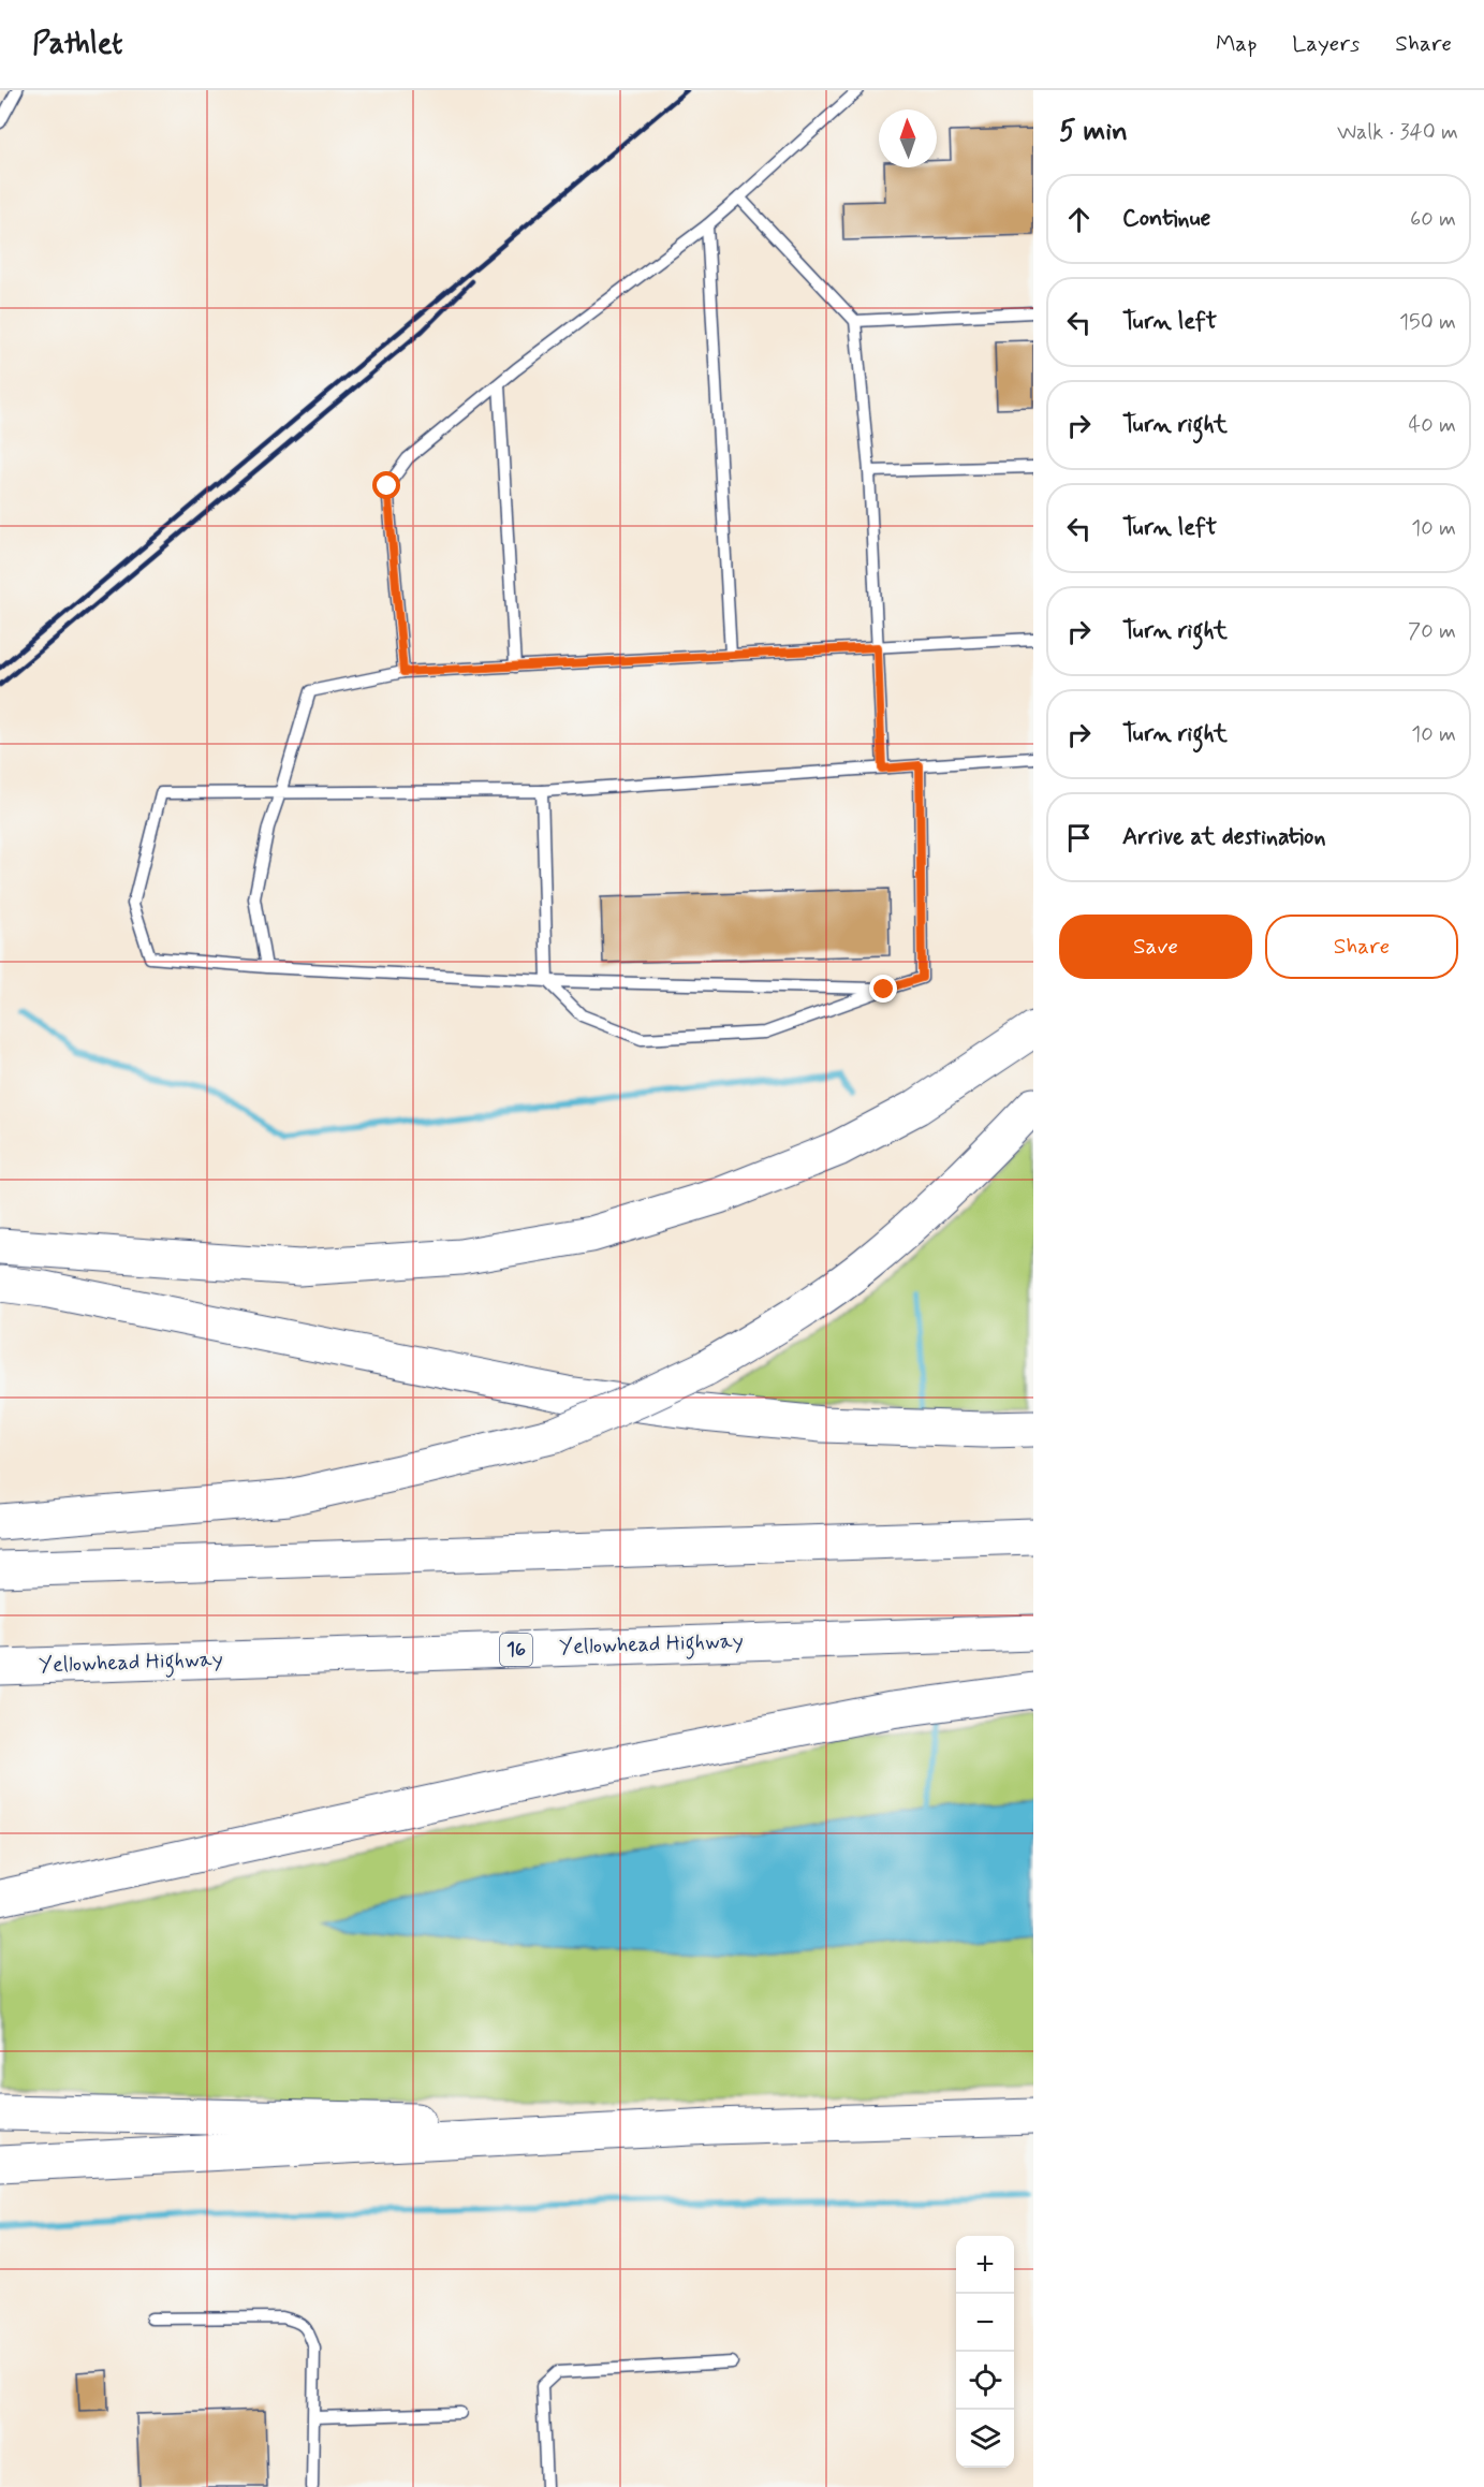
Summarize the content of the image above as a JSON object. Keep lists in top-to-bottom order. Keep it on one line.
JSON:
{"streets":{"highway":["Yellowhead Highway","16"]},"north":"top","page":{"header":"Pathlet","nav":["Map","Layers","Share"],"heading":["5 min","Walk · 340 m"],"list":[["Continue","60 m"],["Turn left","150 m"],["Turn right","40 m"],["Turn left","10 m"],["Turn right","70 m"],["Turn right","10 m"],"Arrive at destination"],"buttons":["Save","Share"],"map_buttons":["+","−"]}}
